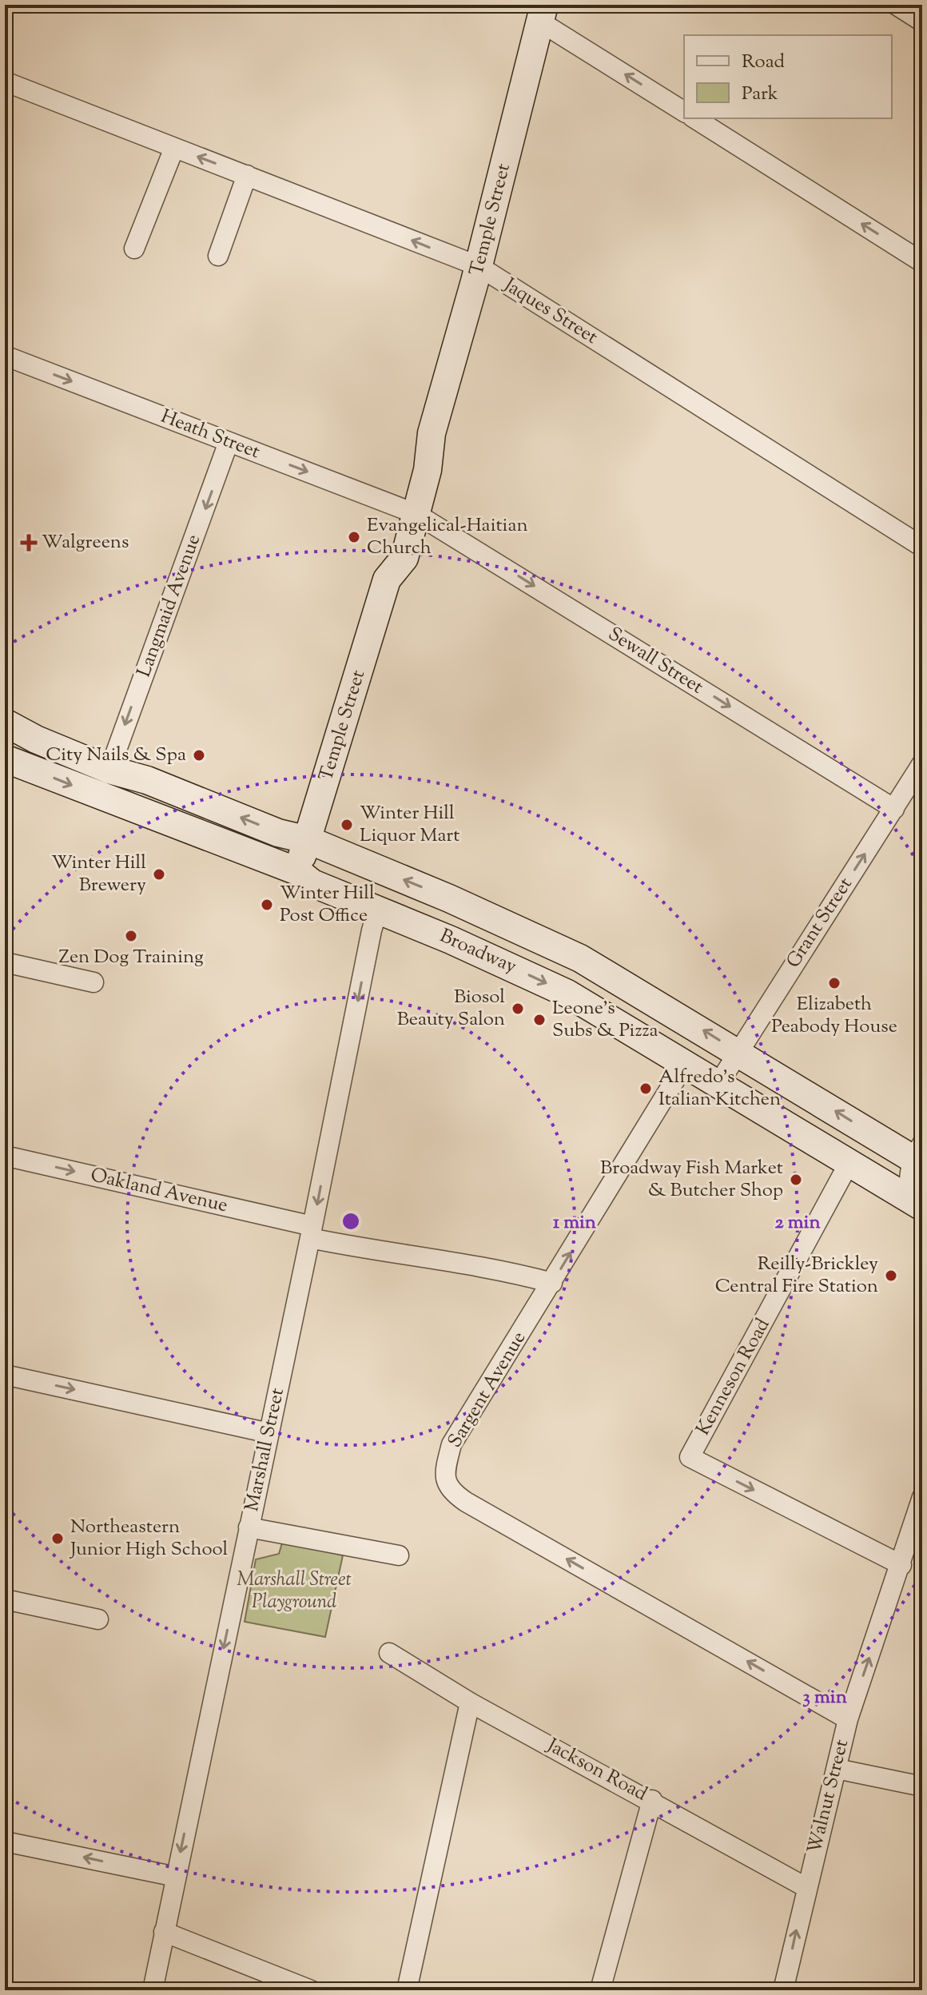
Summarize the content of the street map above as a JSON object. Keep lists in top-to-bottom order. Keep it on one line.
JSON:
{"streets":{"main road":["Temple Street","Broadway"],"street":["Jaques Street","Heath Street","Langmaid Avenue","Sewall Street","Grant Street","Oakland Avenue","Kenneson Road","Sargent Avenue","Marshall Street","Jackson Road","Walnut Street"]},"crossings":[["Temple Street","Jaques Street"],["Temple Street","Heath Street"],["Temple Street","Sewall Street"],["Temple Street","Broadway"],["Heath Street","Langmaid Avenue"],["Heath Street","Sewall Street"],["Langmaid Avenue","Broadway"],["Sewall Street","Grant Street"],["Grant Street","Broadway"],["Broadway","Kenneson Road"],["Broadway","Sargent Avenue"],["Broadway","Marshall Street"],["Oakland Avenue","Sargent Avenue"],["Oakland Avenue","Marshall Street"],["Kenneson Road","Walnut Street"],["Sargent Avenue","Walnut Street"],["Jackson Road","Walnut Street"]],"one_way":["Heath Street","Langmaid Avenue","Sewall Street","Grant Street","Oakland Avenue","Marshall Street","Walnut Street"],"parks":["Marshall Street Playground"],"places":{"other":["Evangelical-Haitian Church","City Nails & Spa","Winter Hill Liquor Mart","Winter Hill Brewery","Winter Hill Post Office","Zen Dog Training","Elizabeth Peabody House","Biosol Beauty Salon","Leone's Subs & Pizza","Alfredo's Italian Kitchen","Broadway Fish Market & Butcher Shop","Reilly-Brickley Central Fire Station","Northeastern Junior High School"],"health":["Walgreens"]},"legend":["Road","Park"],"rings":["1 min","2 min","3 min"]}
